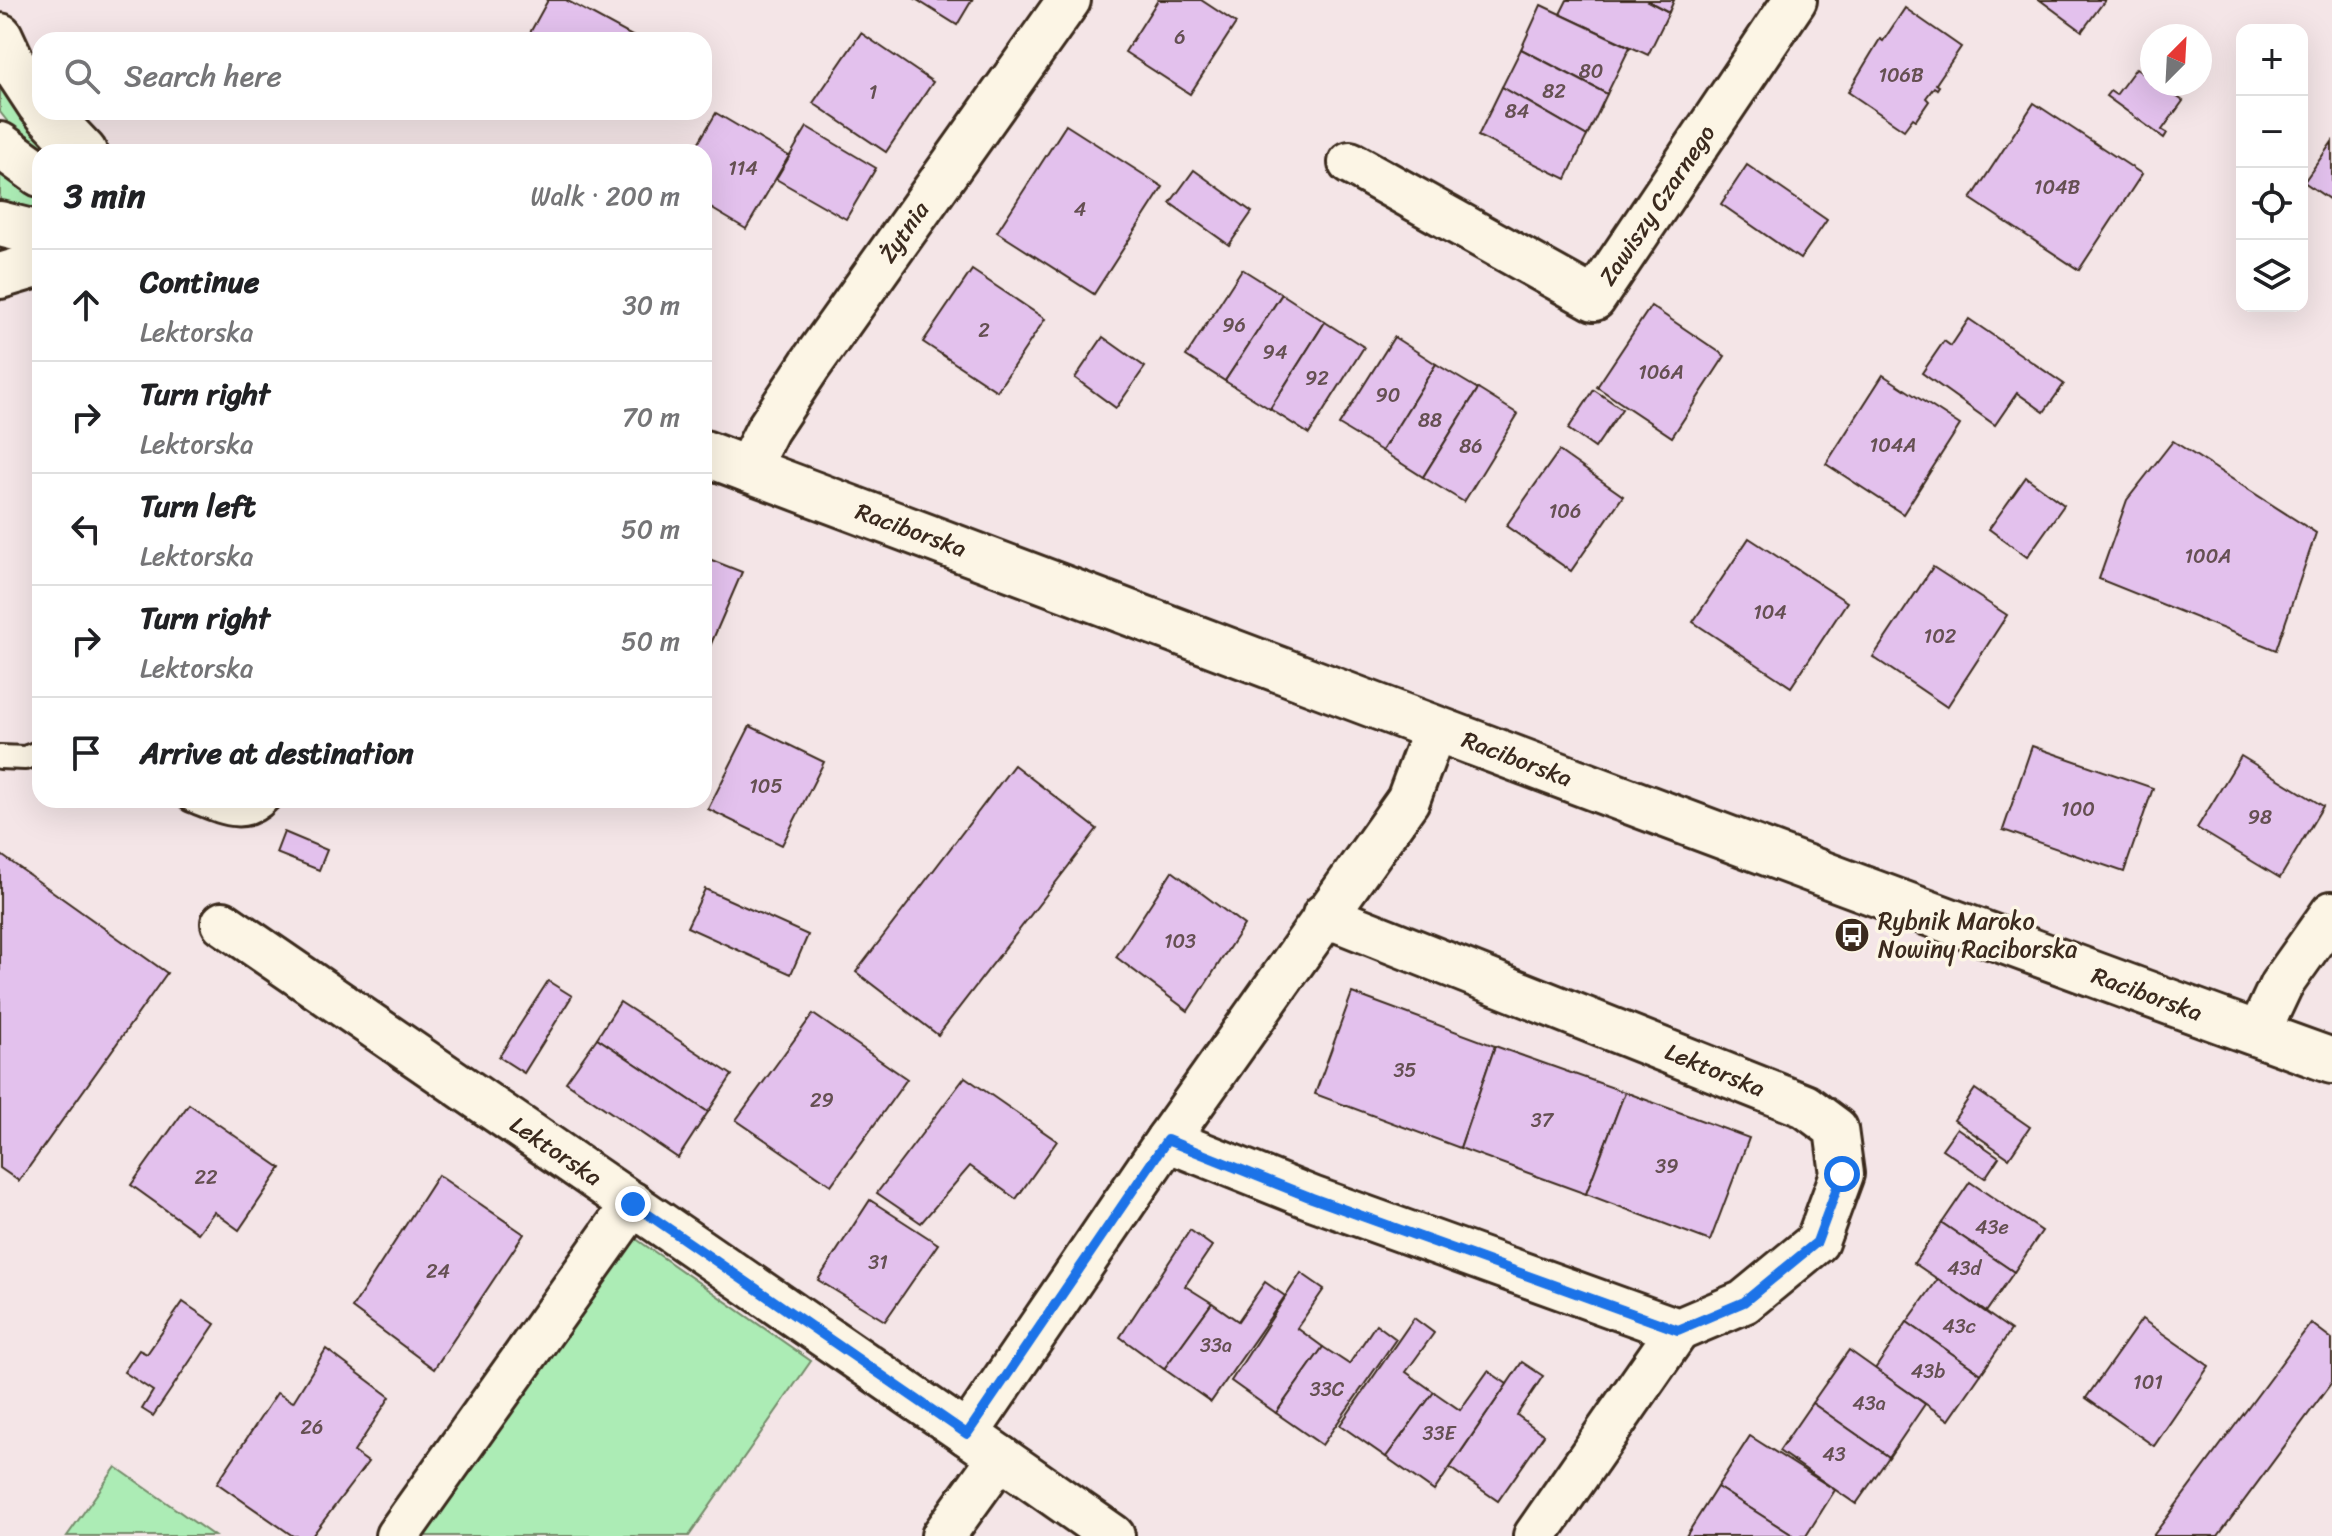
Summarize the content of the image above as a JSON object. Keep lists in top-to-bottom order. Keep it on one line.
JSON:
{"streets":{"main road":["Raciborska"],"street":["Zawiszy Czarnego","Żytnia","Lektorska"]},"crossings":[["Żytnia","Raciborska"]],"places":{"bus stop":["Rybnik Maroko Nowiny Raciborska"]},"house_numbers":["6","80","106B","82","1","84","114","104B","4","96","2","94","106A","92","90","88","104A","86","106","100A","104","102","105","100","98","103","35","29","37","39","22","43e","31","43d","24","43c","33a","43b","101","33C","43a","26","33E","43"],"north":"top right","page":{"map_buttons":["+","−"],"search":"Search here","heading":["3 min","Walk · 200 m"],"list":[["Continue","Lektorska","30 m"],["Turn right","Lektorska","70 m"],["Turn left","Lektorska","50 m"],["Turn right","Lektorska","50 m"],"Arrive at destination"]}}
